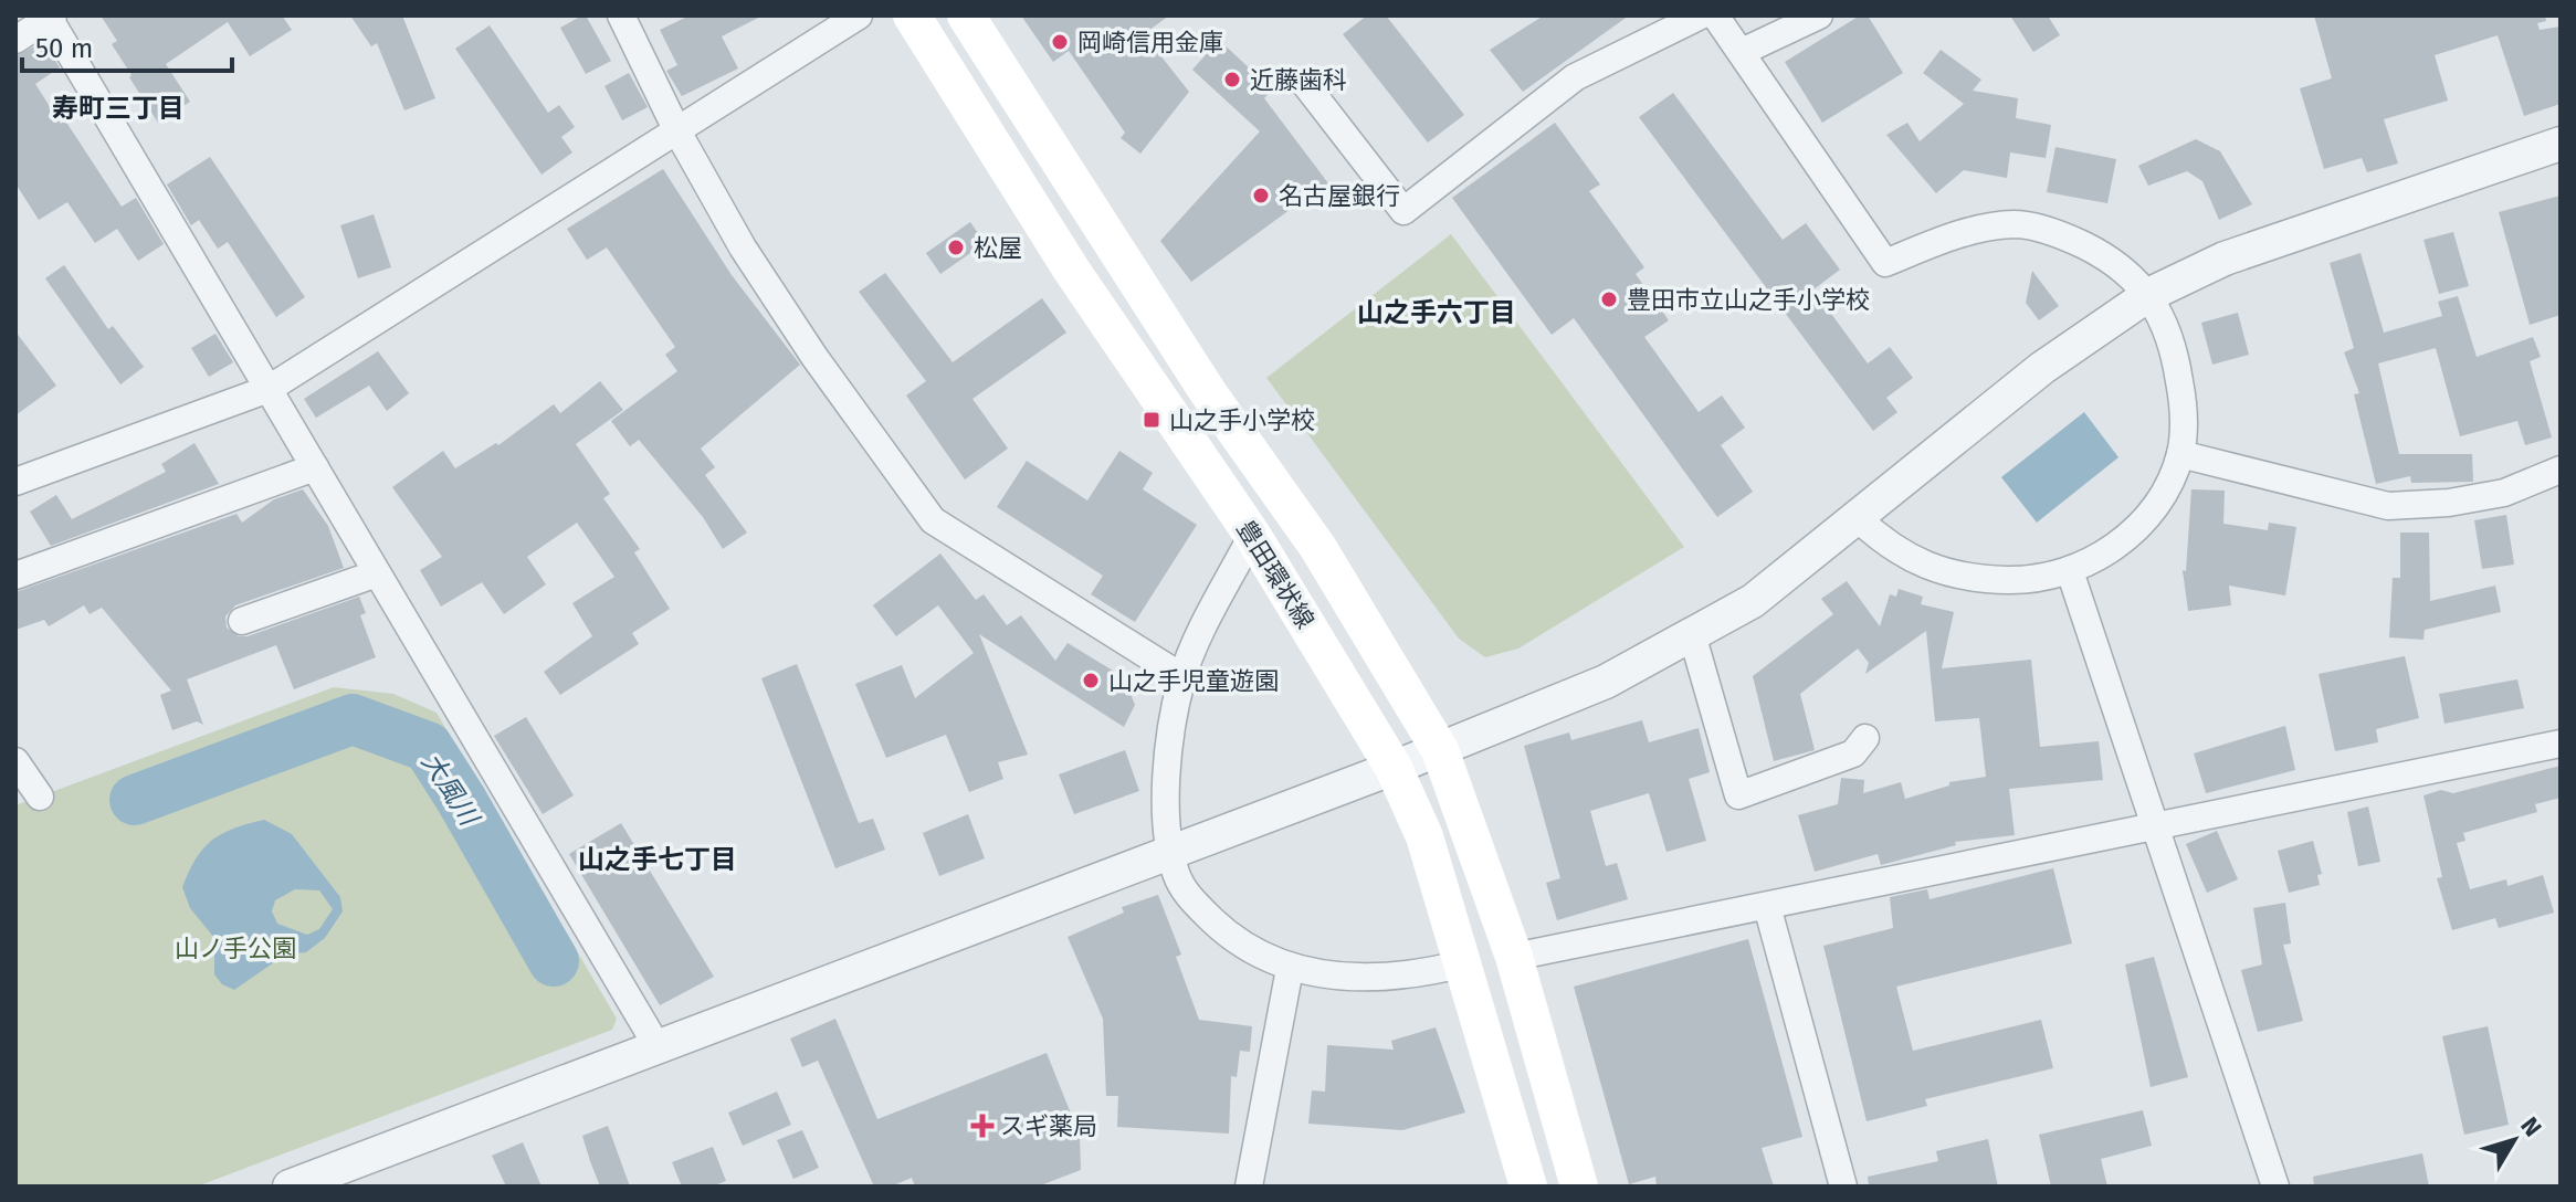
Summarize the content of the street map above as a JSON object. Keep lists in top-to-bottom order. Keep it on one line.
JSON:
{"streets":{"main road":["豊田環状線"]},"districts":["寿町三丁目","山之手六丁目","山之手七丁目"],"water":["大風川"],"parks":["山ノ手公園"],"places":{"other":["岡崎信用金庫","近藤歯科","名古屋銀行","松屋","豊田市立山之手小学校","山之手児童遊園"],"transit":["山之手小学校"],"health":["スギ薬局"]},"scale_bar":"50 m","north":"top right"}
